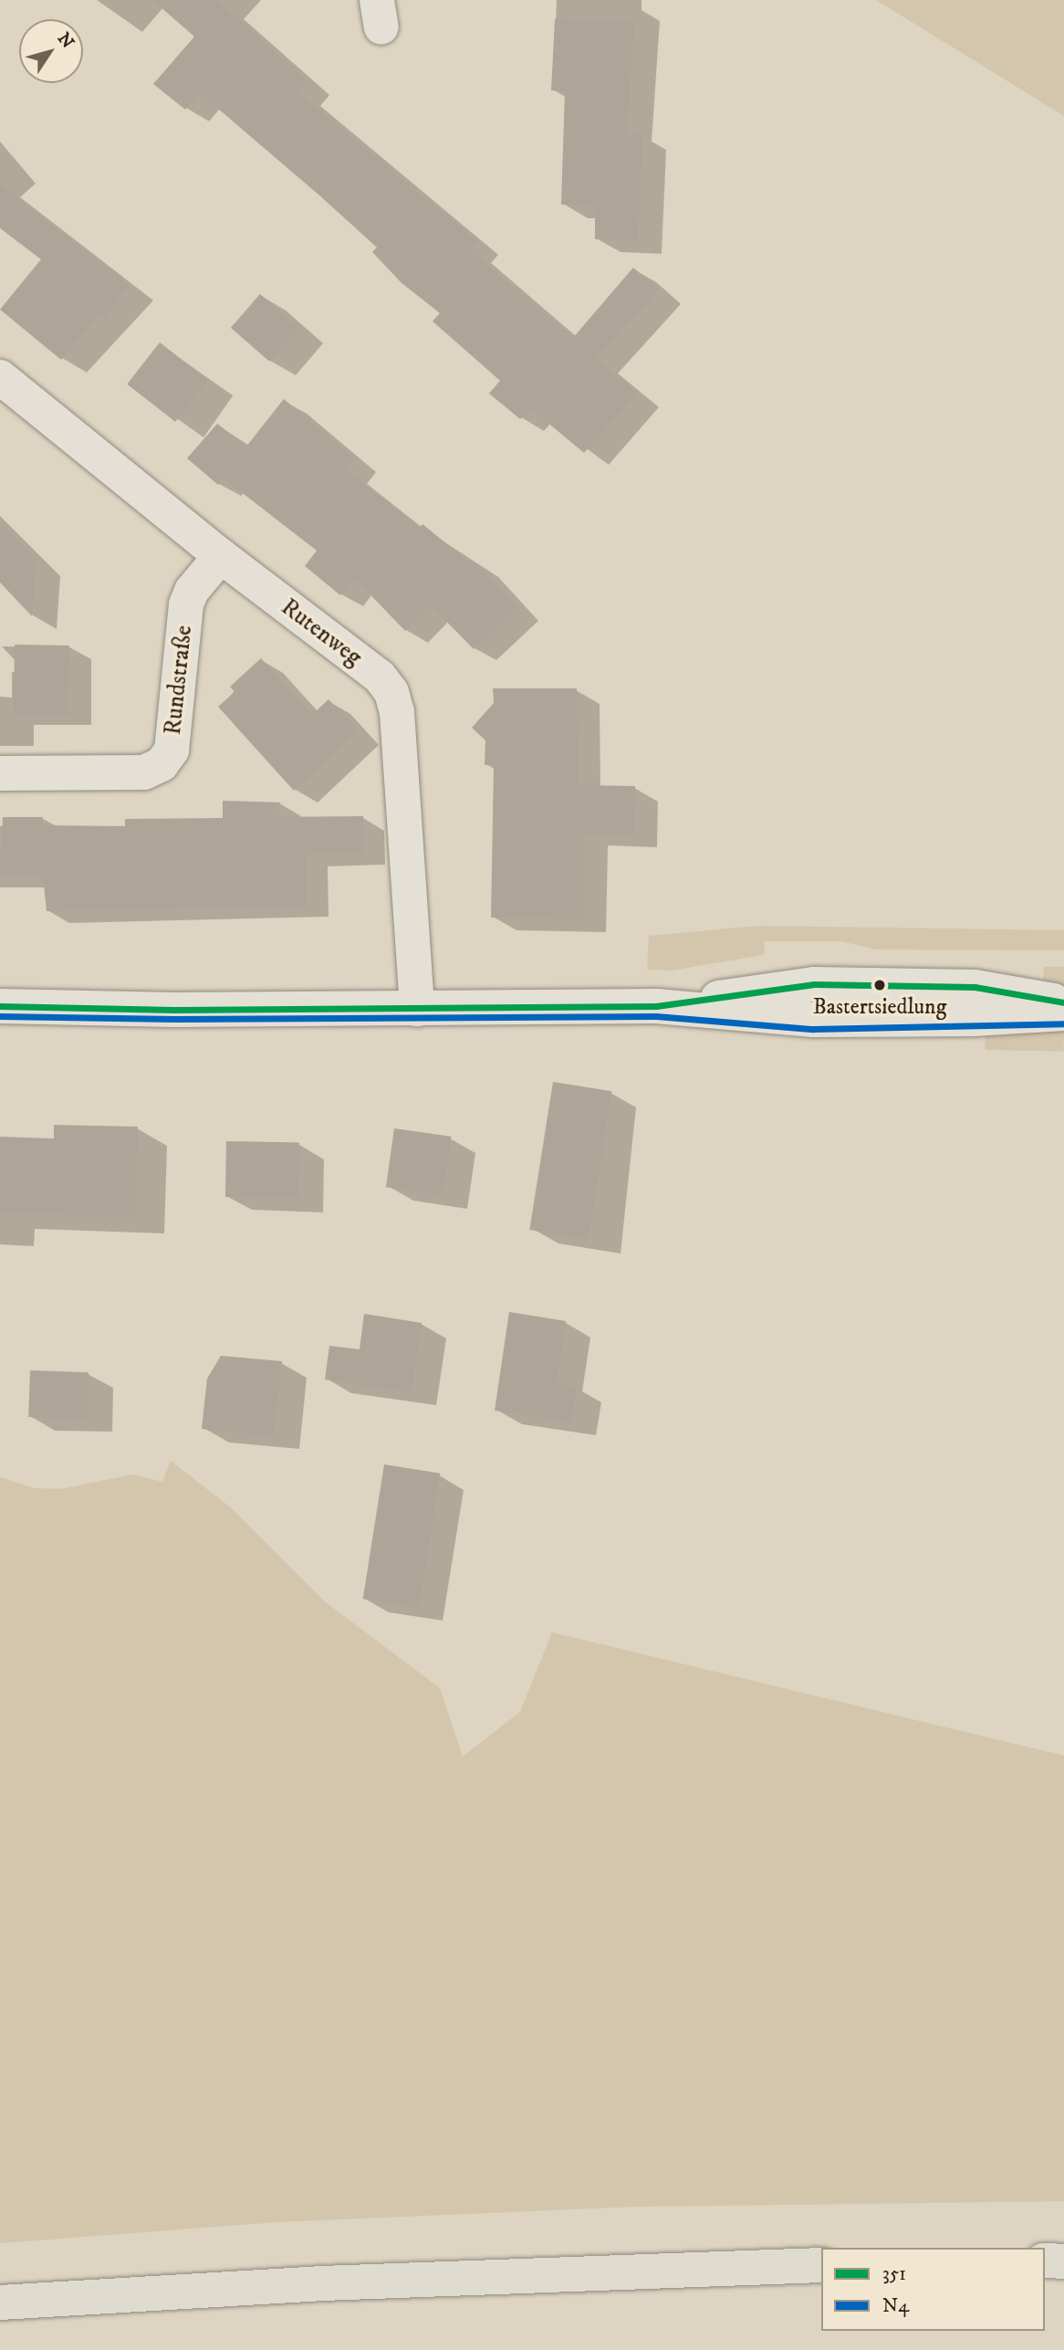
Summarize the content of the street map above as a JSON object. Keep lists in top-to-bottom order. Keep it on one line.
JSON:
{"streets":{"street":["Rutenweg","Rundstraße"]},"crossings":[["Rutenweg","Rundstraße"]],"places":["Bastertsiedlung"],"lines":["transit line 351","transit line N4"],"legend":["351","N4"],"north":"top right"}
